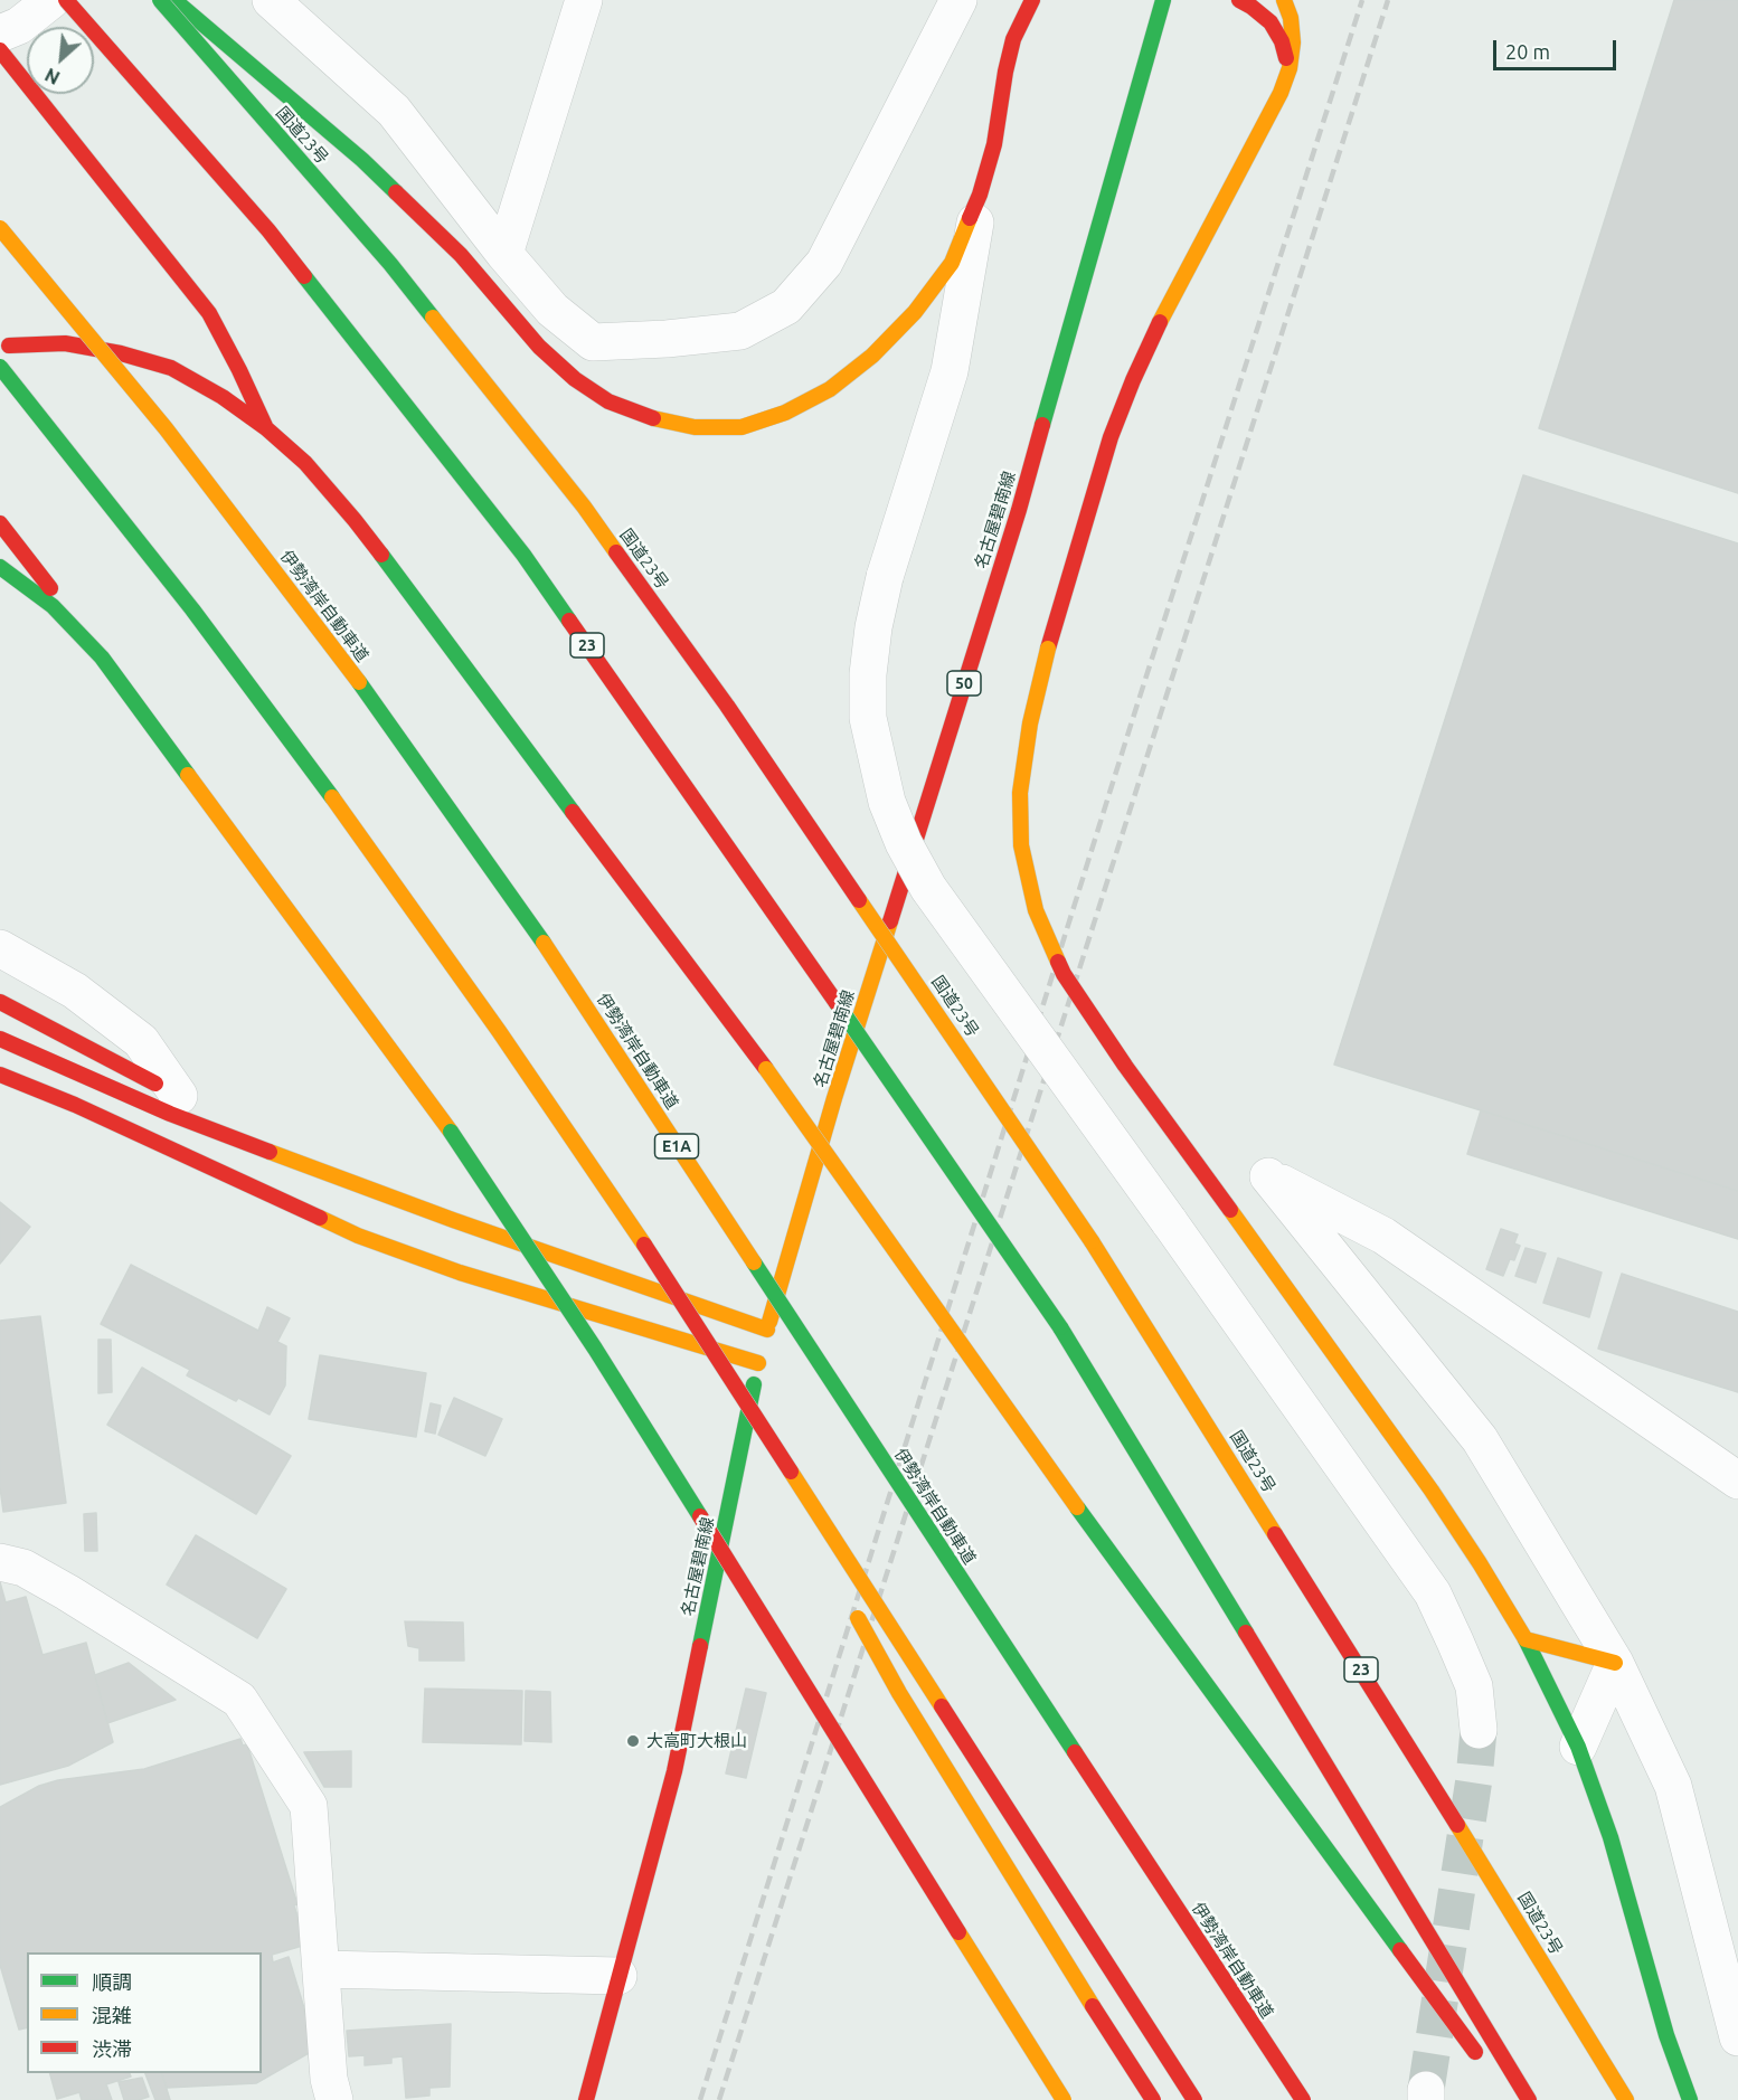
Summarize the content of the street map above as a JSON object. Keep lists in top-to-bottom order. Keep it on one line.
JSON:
{"streets":{"main road":["国道23号","名古屋碧南線","伊勢湾岸自動車道","23","50","E1A"]},"places":["大高町大根山"],"legend":["順調","混雑","渋滞"],"scale_bar":"20 m","north":"bottom left"}
